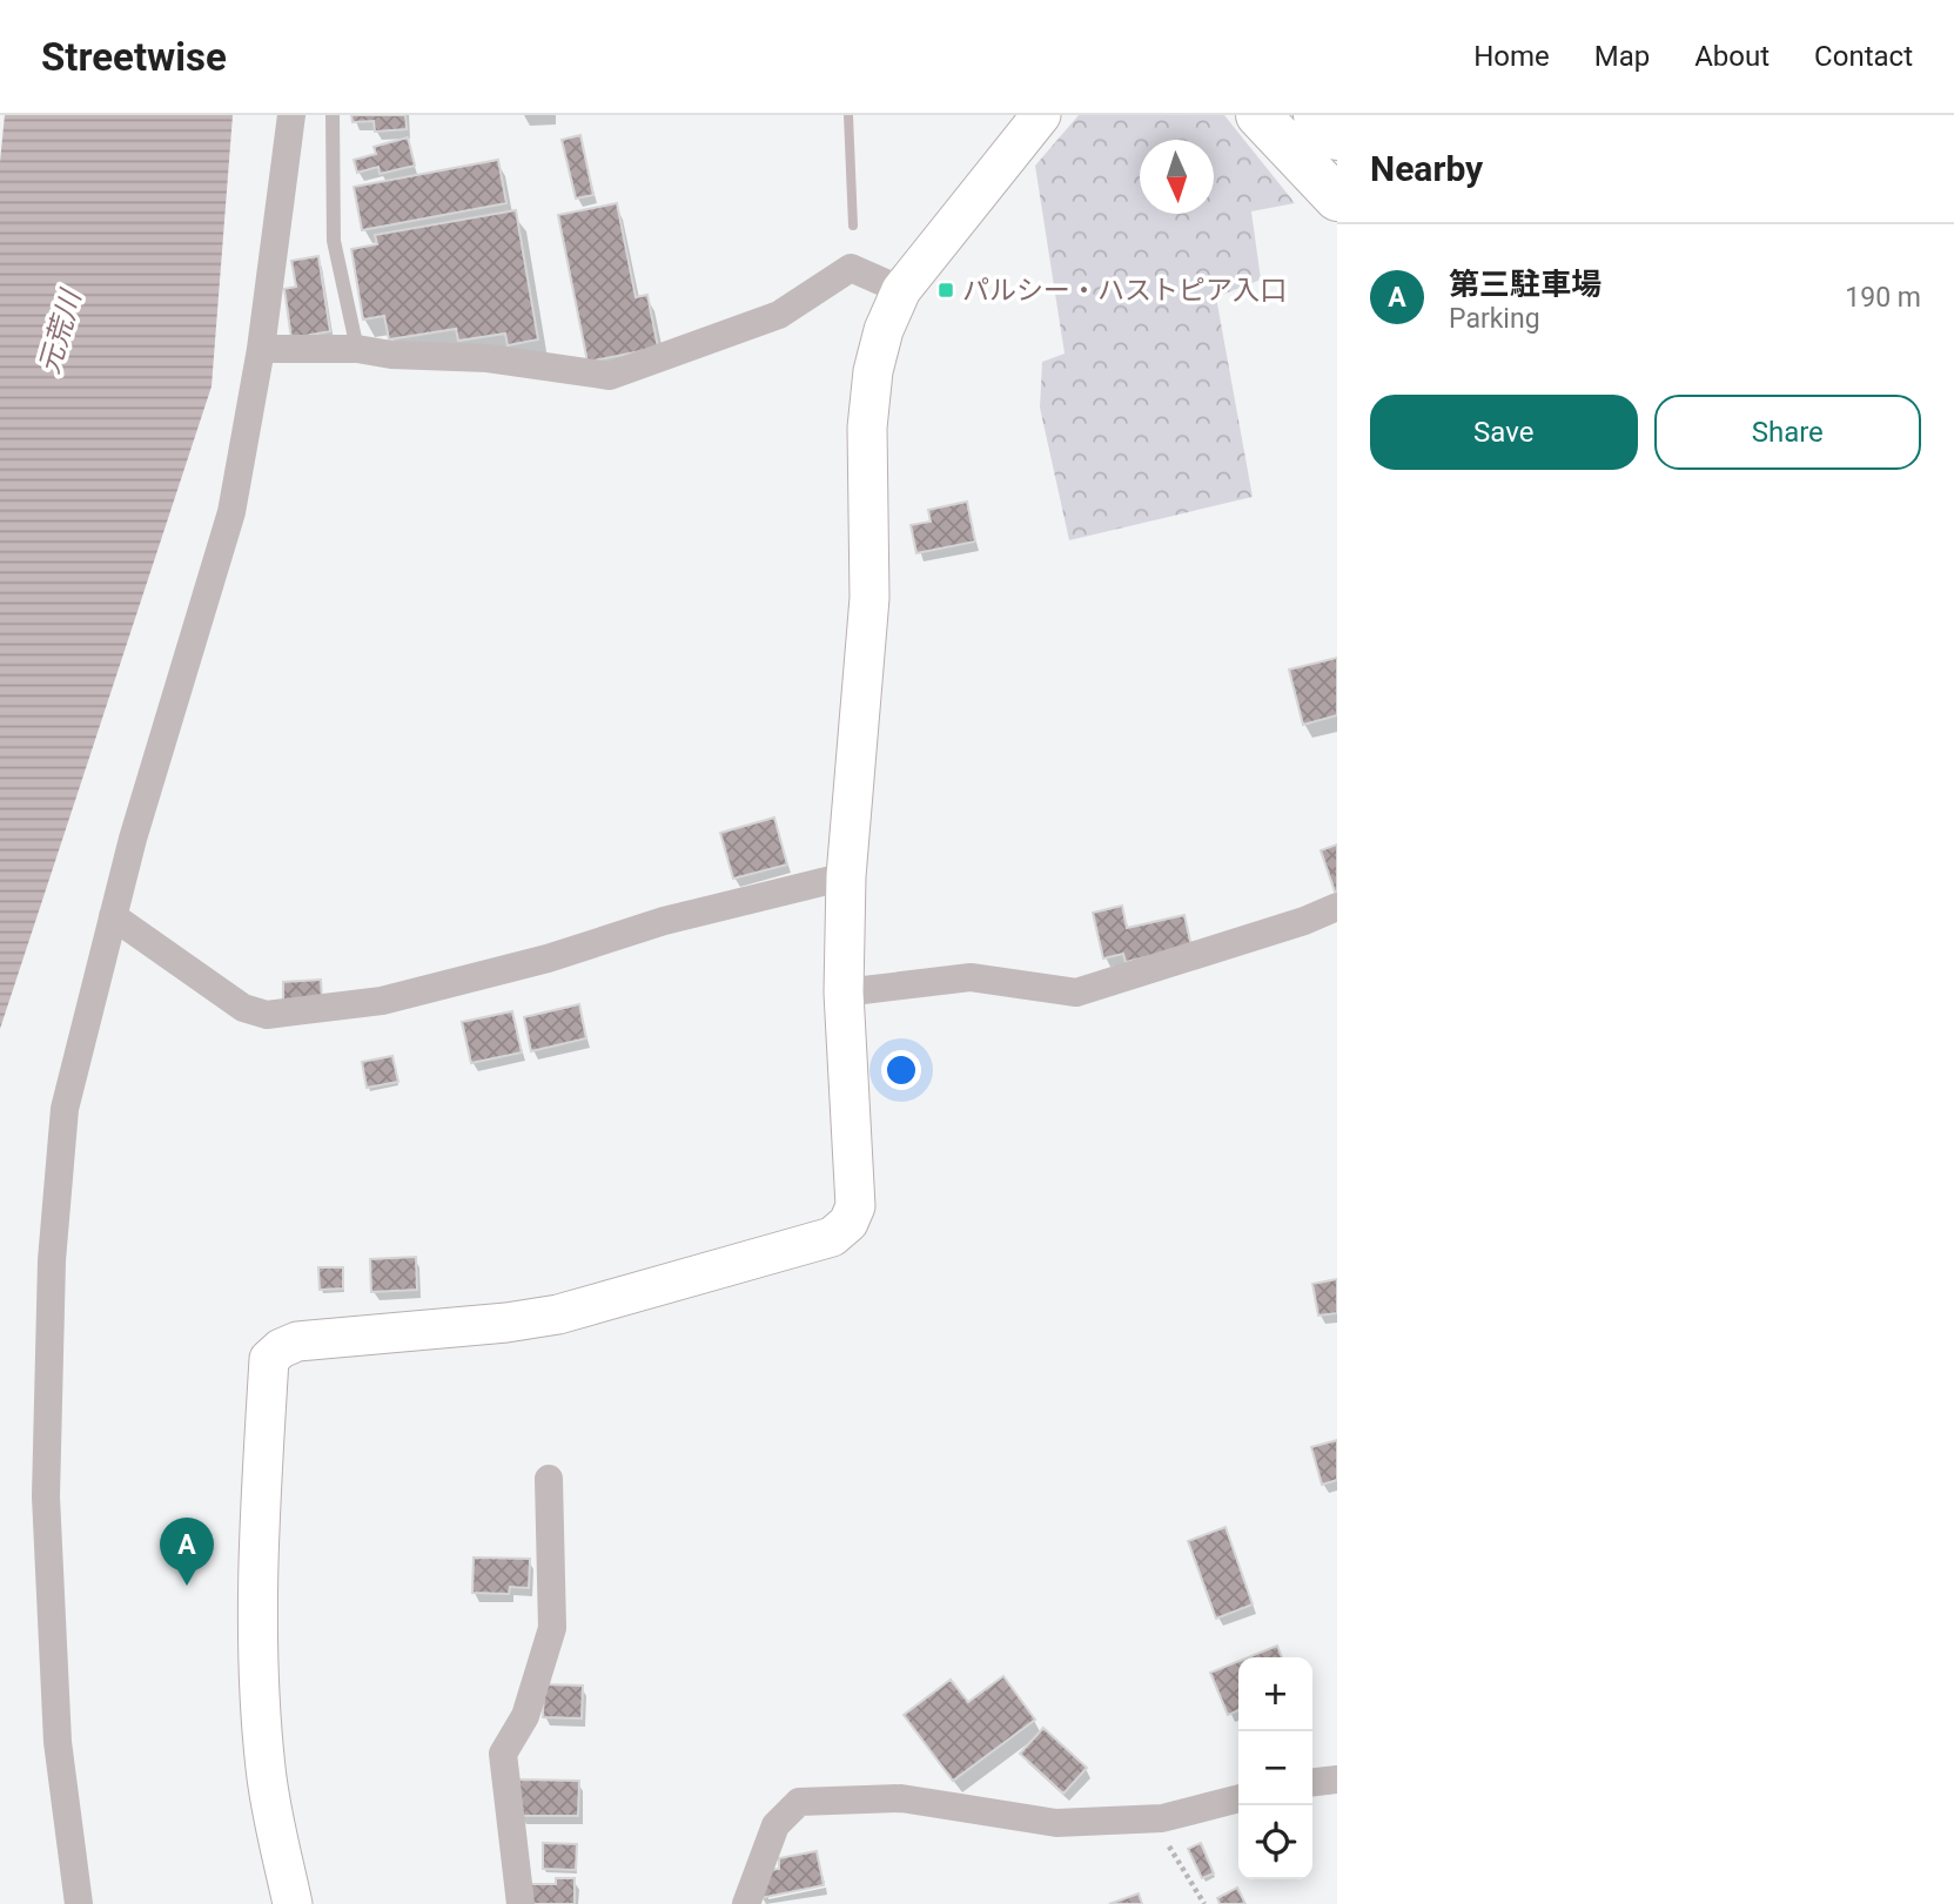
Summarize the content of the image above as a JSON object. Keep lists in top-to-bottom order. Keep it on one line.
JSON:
{"water":["元荒川"],"places":{"transit":["パルシー・ハストピア入口"]},"north":"bottom","page":{"header":"Streetwise","nav":["Home","Map","About","Contact"],"heading":"Nearby","list":[{"mark":"A","name":"第三駐車場","note":"Parking","value":"190 m"}],"buttons":["Save","Share"],"pins":"A","map_buttons":["+","−"]}}
